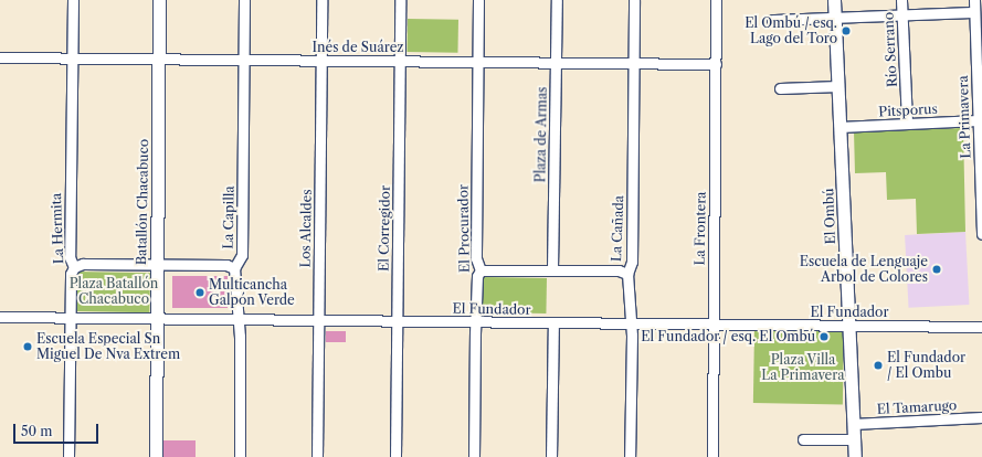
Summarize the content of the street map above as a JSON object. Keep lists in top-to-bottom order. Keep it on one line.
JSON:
{"streets":{"street":["Inés de Suárez","Río Serrano","Pitsporus","La Primavera","Plaza de Armas","Batallón Chacabuco","El Ombú","La Capilla","La Hermita","Los Alcaldes","El Corregidor","El Procurador","La Cañada","La Frontera","El Fundador","El Tamarugo"]},"crossings":[["Inés de Suárez","Plaza de Armas"],["Inés de Suárez","Batallón Chacabuco"],["Inés de Suárez","La Capilla"],["Inés de Suárez","La Hermita"],["Inés de Suárez","Los Alcaldes"],["Inés de Suárez","El Corregidor"],["Inés de Suárez","El Procurador"],["Inés de Suárez","La Cañada"],["Inés de Suárez","La Frontera"],["Río Serrano","Pitsporus"],["Pitsporus","La Primavera"],["Pitsporus","El Ombú"],["Batallón Chacabuco","El Fundador"],["El Ombú","El Fundador"],["El Ombú","El Tamarugo"],["La Capilla","El Fundador"],["La Hermita","El Fundador"],["Los Alcaldes","El Fundador"],["El Corregidor","El Fundador"],["El Procurador","El Fundador"],["La Cañada","El Fundador"],["La Frontera","El Fundador"]],"parks":["Plaza Batallón Chacabuco","Plaza Villa La Primavera"],"places":["El Ombú / esq. Lago del Toro","Escuela de Lenguaje Arbol de Colores","Multicancha Galpón Verde","El Fundador / esq. El Ombú","Escuela Especial Sn Miguel De Nva Extrem","El Fundador / El Ombu"],"scale_bar":"50 m"}
